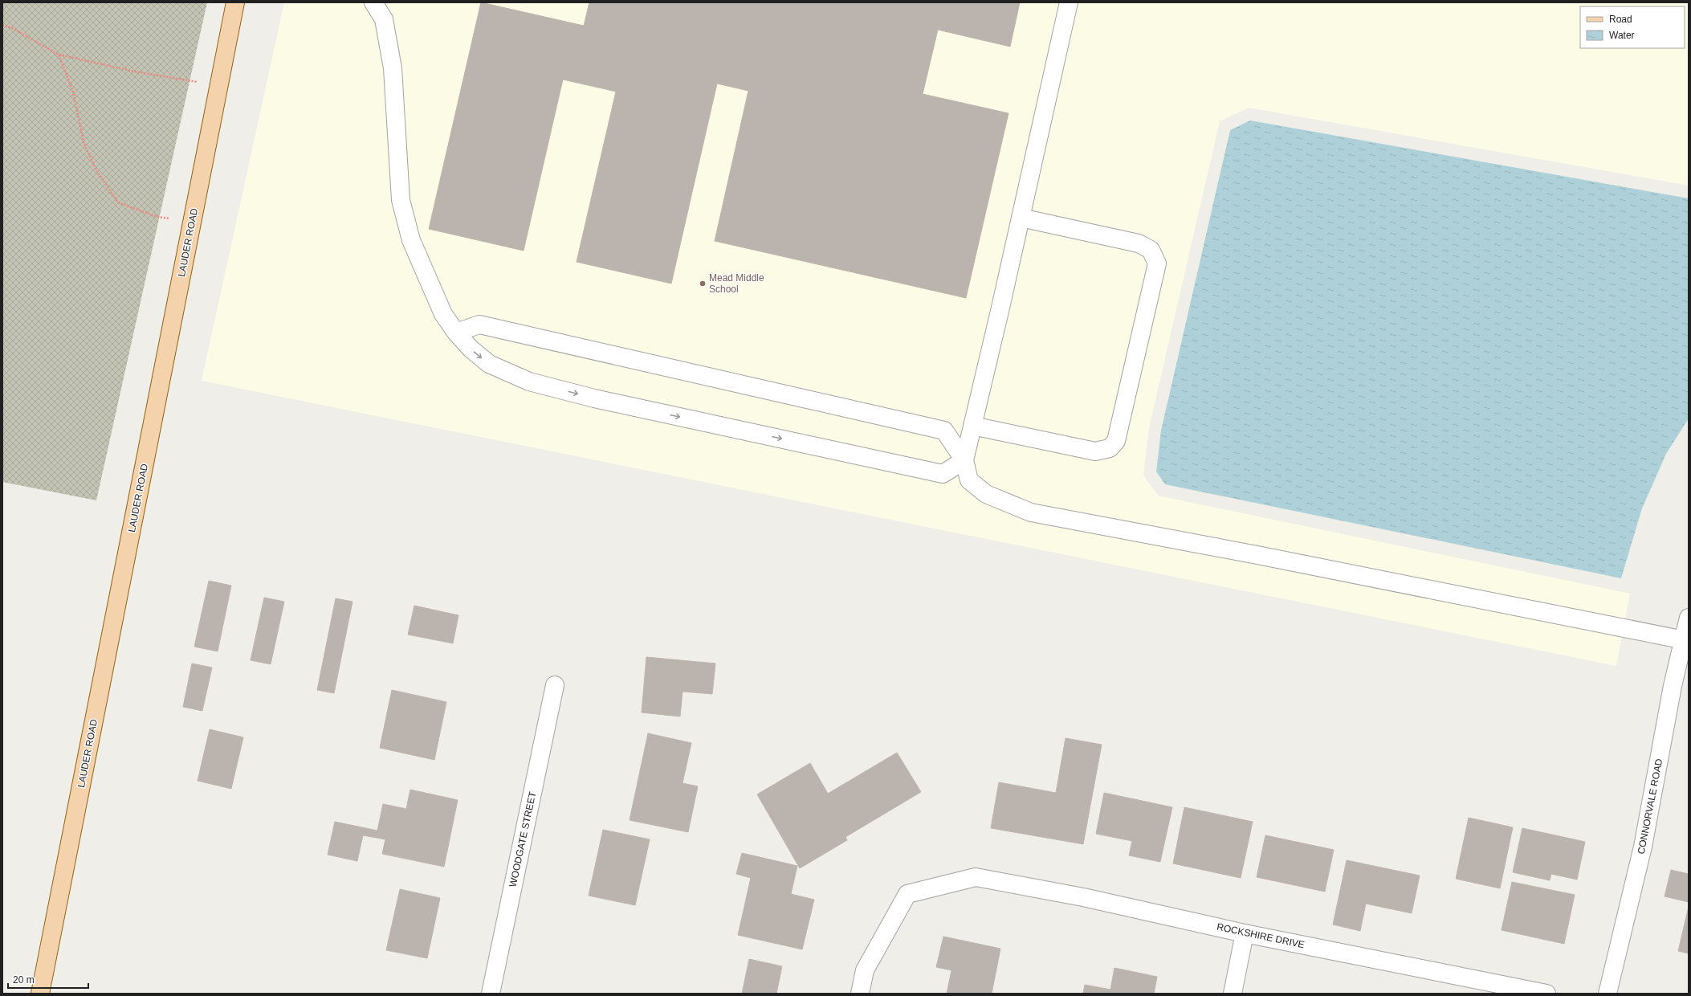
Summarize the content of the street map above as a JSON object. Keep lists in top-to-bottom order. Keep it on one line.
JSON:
{"streets":{"main road":["LAUDER ROAD"],"street":["CONNORVALE ROAD","WOODGATE STREET","ROCKSHIRE DRIVE"]},"places":["Mead Middle School"],"legend":["Road","Water"],"scale_bar":"20 m"}
